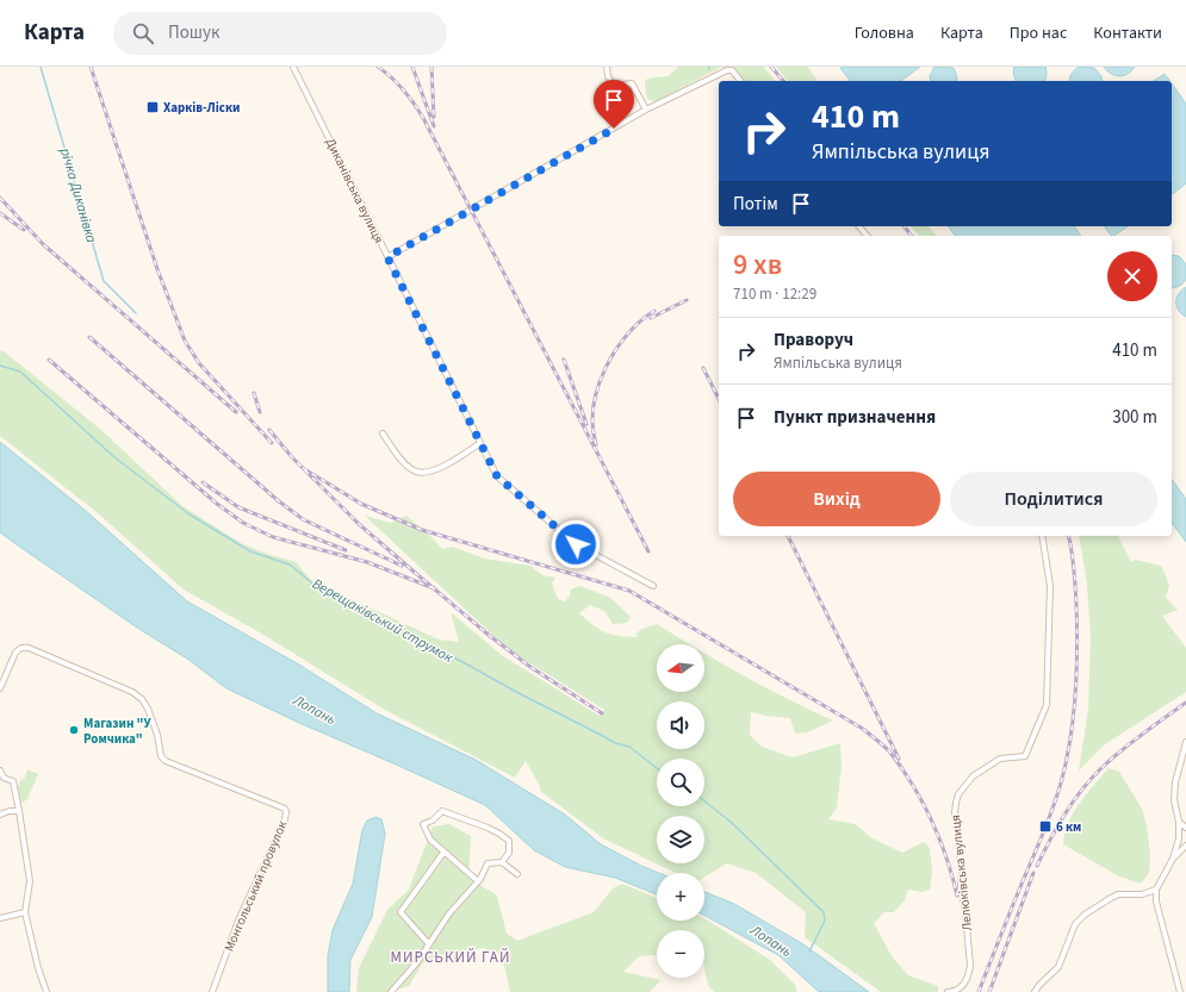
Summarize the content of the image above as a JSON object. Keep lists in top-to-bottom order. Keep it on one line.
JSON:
{"streets":{"street":["Диканівська вулиця","Лелюківська вулиця","Монгольський провулок"]},"districts":["МИРСЬКИЙ ГАЙ"],"water":["річка Диканівка","Верещаківський струмок","Лопань"],"places":{"transit":["Харків-Ліски","6 км"],"other":["Магазин \"У Ромчика\""]},"north":"left","page":{"header":"Карта","search":"Пошук","nav":["Головна","Карта","Про нас","Контакти"],"turn":["410 m","Ямпільська вулиця"],"then":"Потім","heading":["9 хв","710 m · 12:29"],"list":[{"name":"Праворуч","note":"Ямпільська вулиця","value":"410 m"},{"name":"Пункт призначення","value":"300 m"}],"buttons":["Вихід","Поділитися"],"map_buttons":["+","−"]}}
